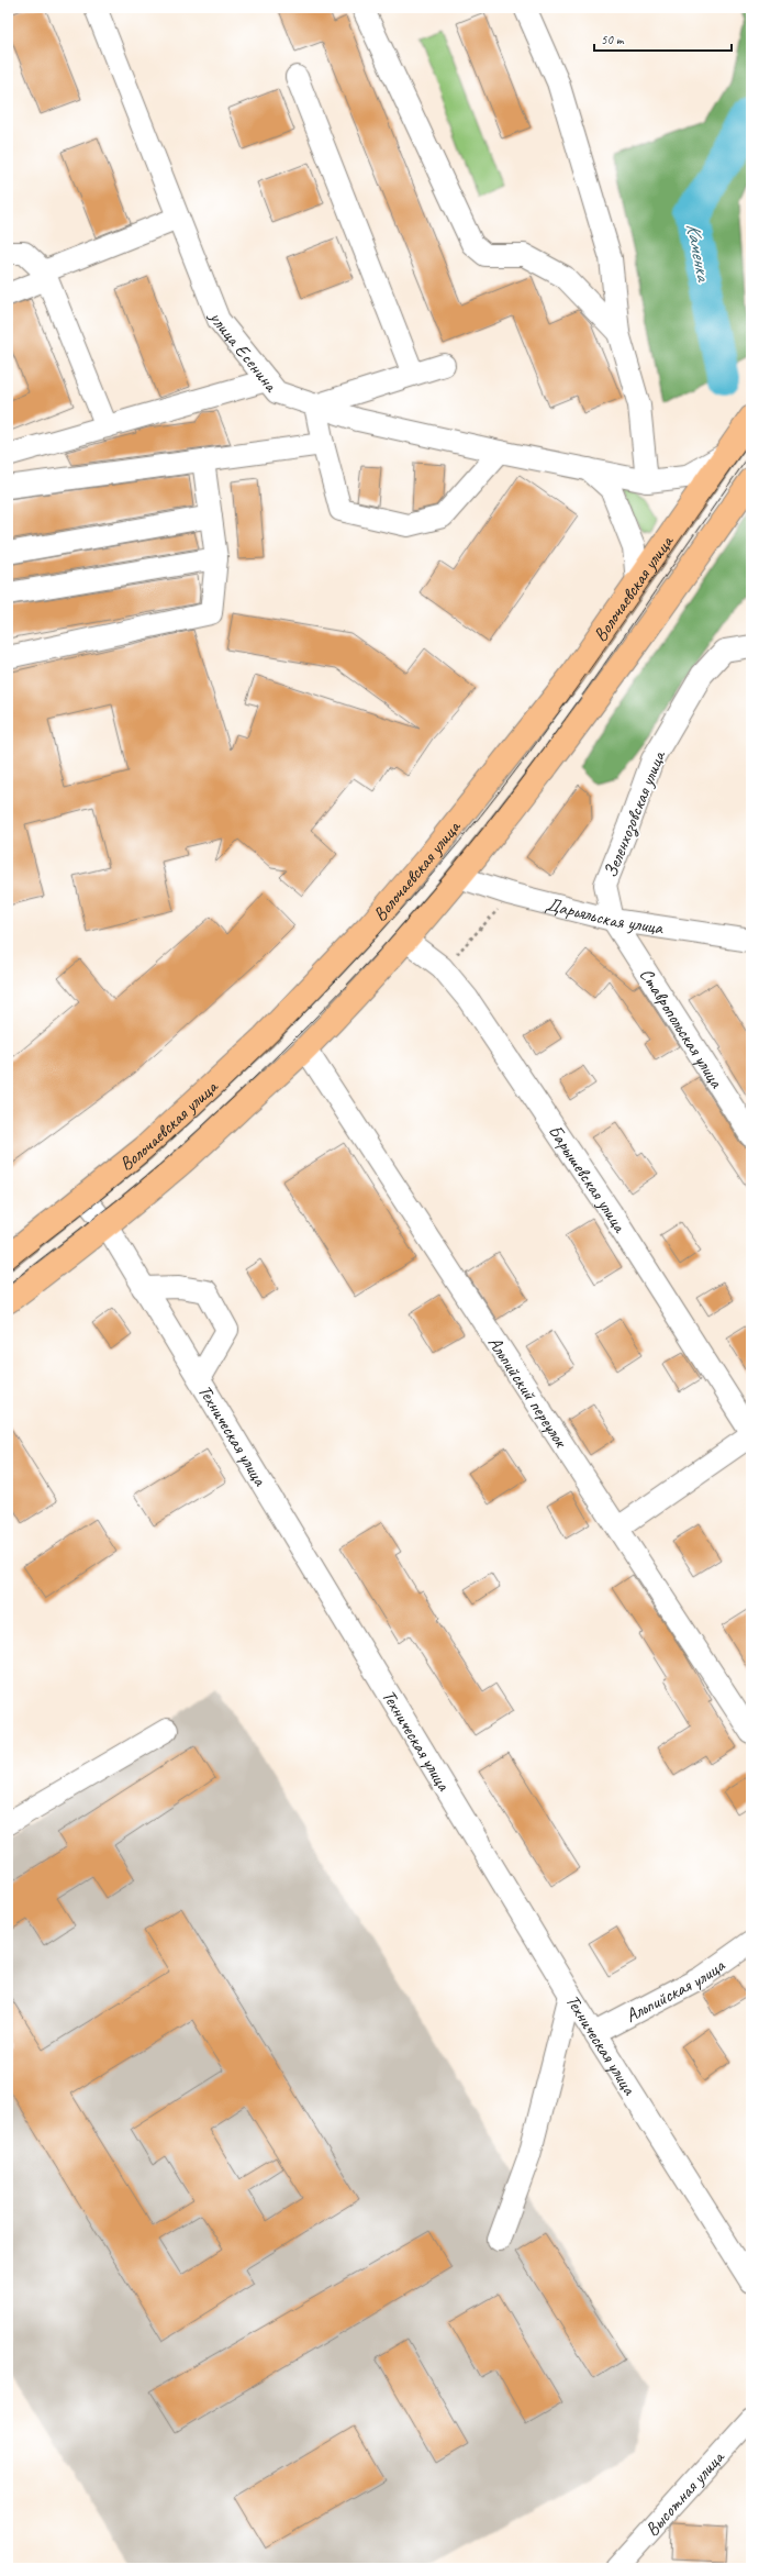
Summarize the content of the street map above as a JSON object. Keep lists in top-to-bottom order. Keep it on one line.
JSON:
{"streets":{"main road":["Волочаевская улица"],"street":["улица Есенина","Зеленхозовская улица","Дарьяльская улица","Ставропольская улица","Барышевская улица","Альпийский переулок","Техническая улица","Альпийская улица","Высотная улица"]},"crossings":[["улица Есенина","Волочаевская улица"],["Волочаевская улица","Дарьяльская улица"],["Волочаевская улица","Барышевская улица"],["Волочаевская улица","Альпийский переулок"],["Волочаевская улица","Техническая улица"],["Зеленхозовская улица","Дарьяльская улица"],["Зеленхозовская улица","Ставропольская улица"],["Дарьяльская улица","Ставропольская улица"],["Техническая улица","Альпийская улица"]],"water":["Каменка"],"scale_bar":"50 m"}
